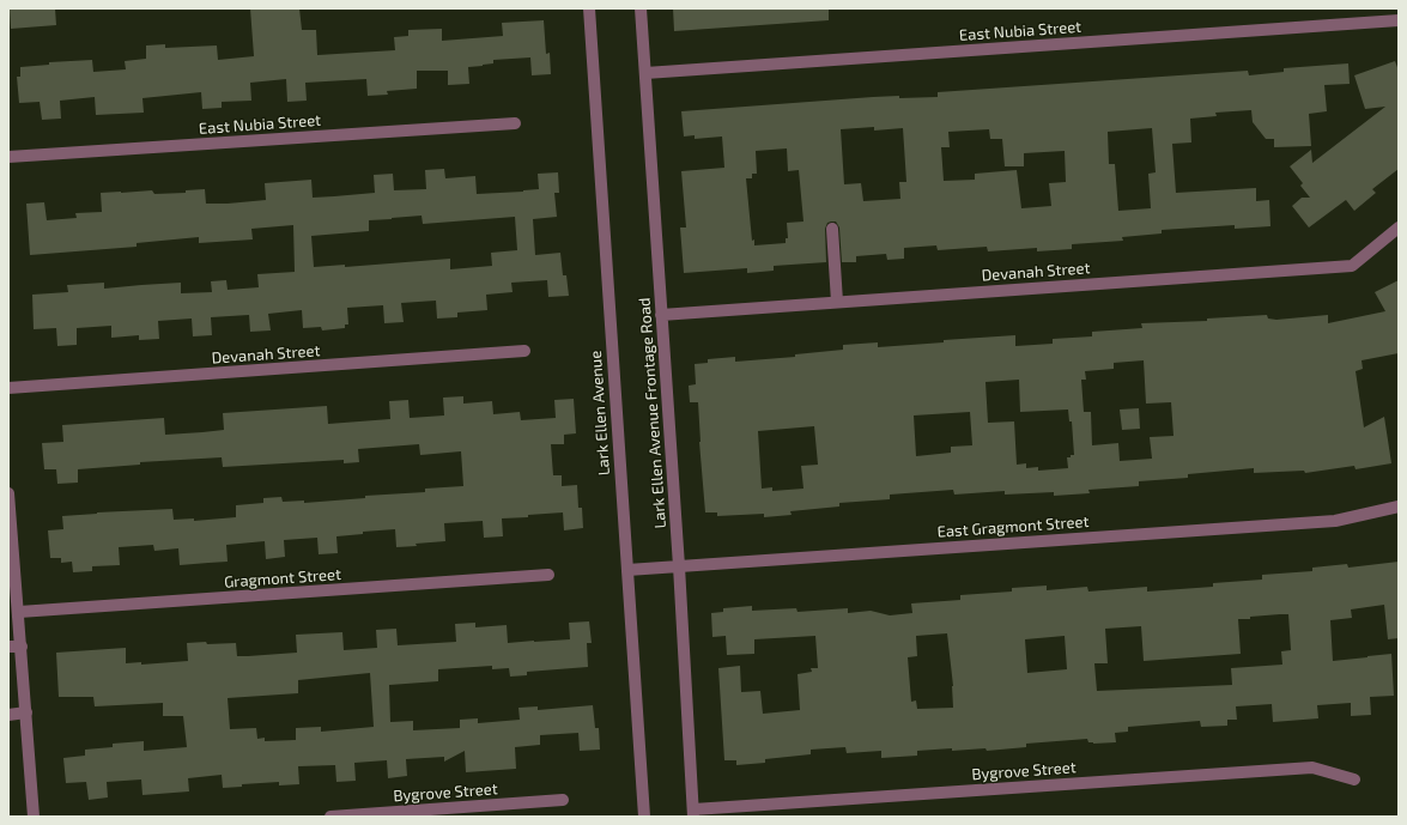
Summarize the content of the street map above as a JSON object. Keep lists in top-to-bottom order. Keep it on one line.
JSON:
{"streets":{"street":["East Nubia Street","Devanah Street","Lark Ellen Avenue","Lark Ellen Avenue Frontage Road","East Gragmont Street","Gragmont Street","Bygrove Street"]},"crossings":[["East Nubia Street","Lark Ellen Avenue Frontage Road"],["Devanah Street","Lark Ellen Avenue Frontage Road"],["Lark Ellen Avenue","East Gragmont Street"],["Lark Ellen Avenue Frontage Road","East Gragmont Street"],["Lark Ellen Avenue Frontage Road","Bygrove Street"]]}
